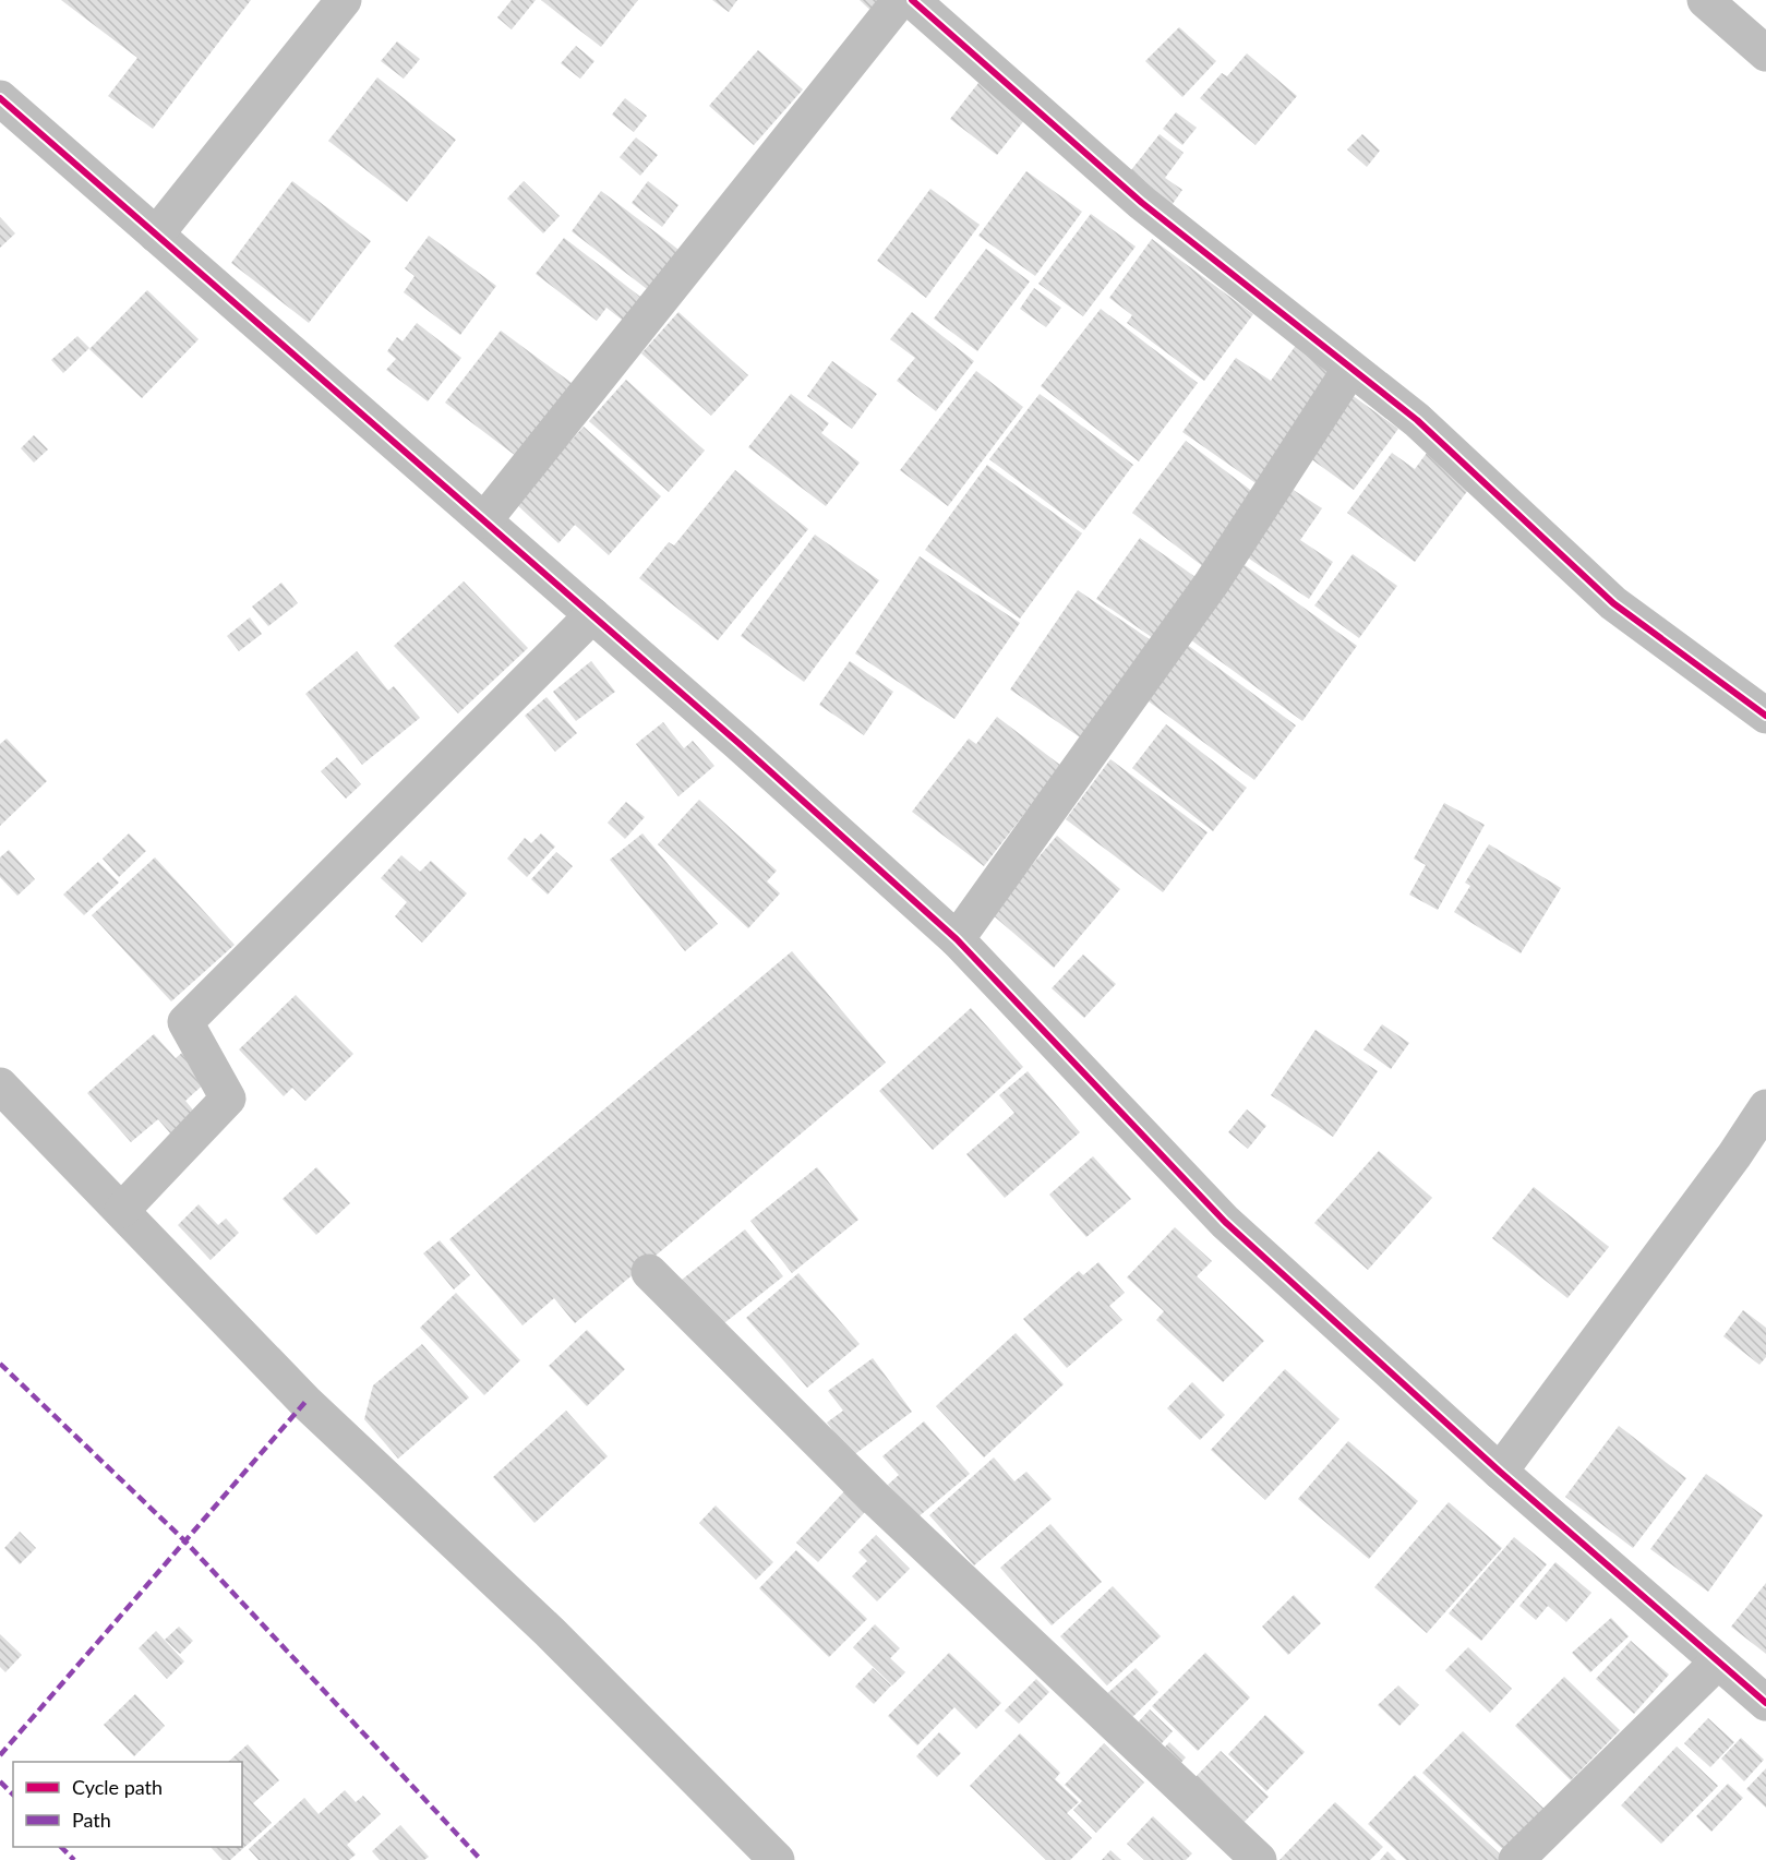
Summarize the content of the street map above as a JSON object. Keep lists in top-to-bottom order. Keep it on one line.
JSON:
{"legend":["Cycle path","Path"]}
